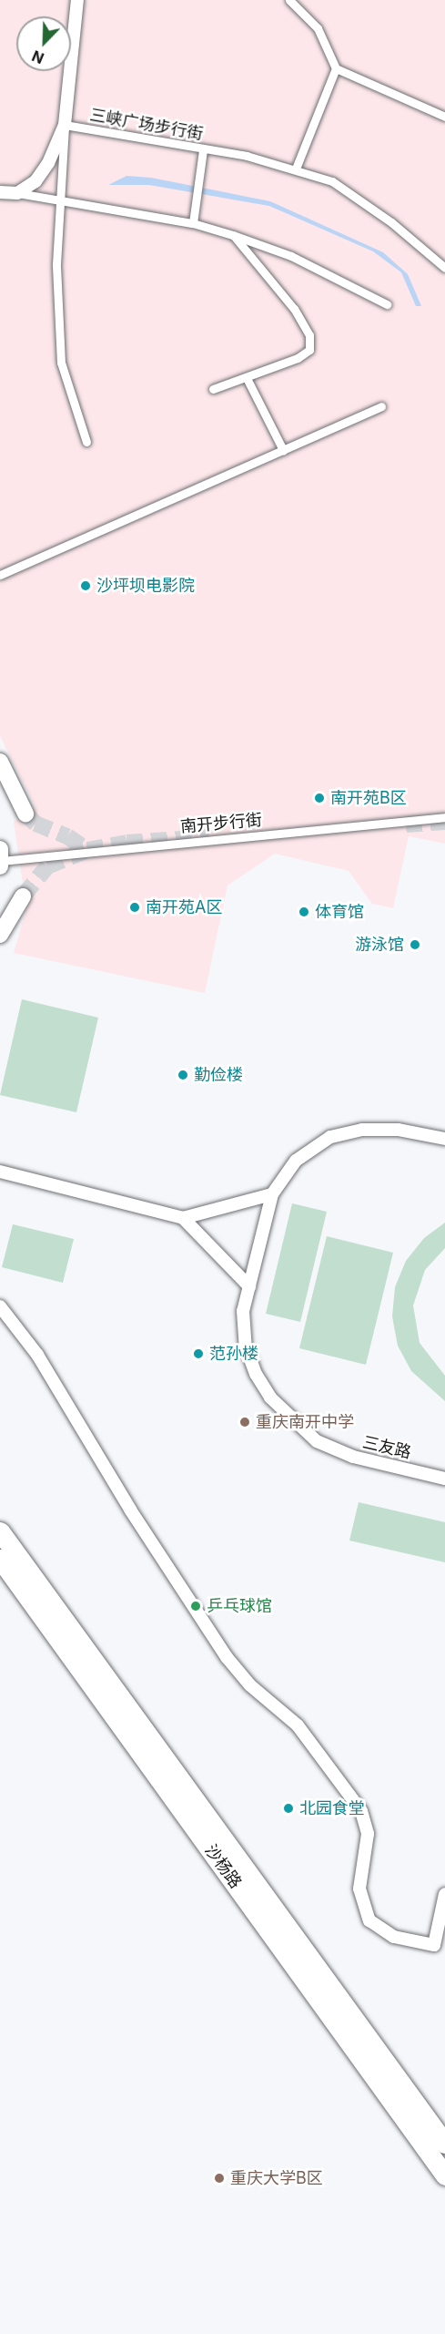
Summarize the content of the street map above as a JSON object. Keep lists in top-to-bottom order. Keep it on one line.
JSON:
{"streets":{"main road":["沙杨路"],"street":["三峡广场步行街","南开步行街","三友路"]},"places":["沙坪坝电影院","南开苑B区","南开苑A区","体育馆","游泳馆","勤俭楼","范孙楼","重庆南开中学","乒乓球馆","北园食堂","重庆大学B区"],"north":"bottom left"}
